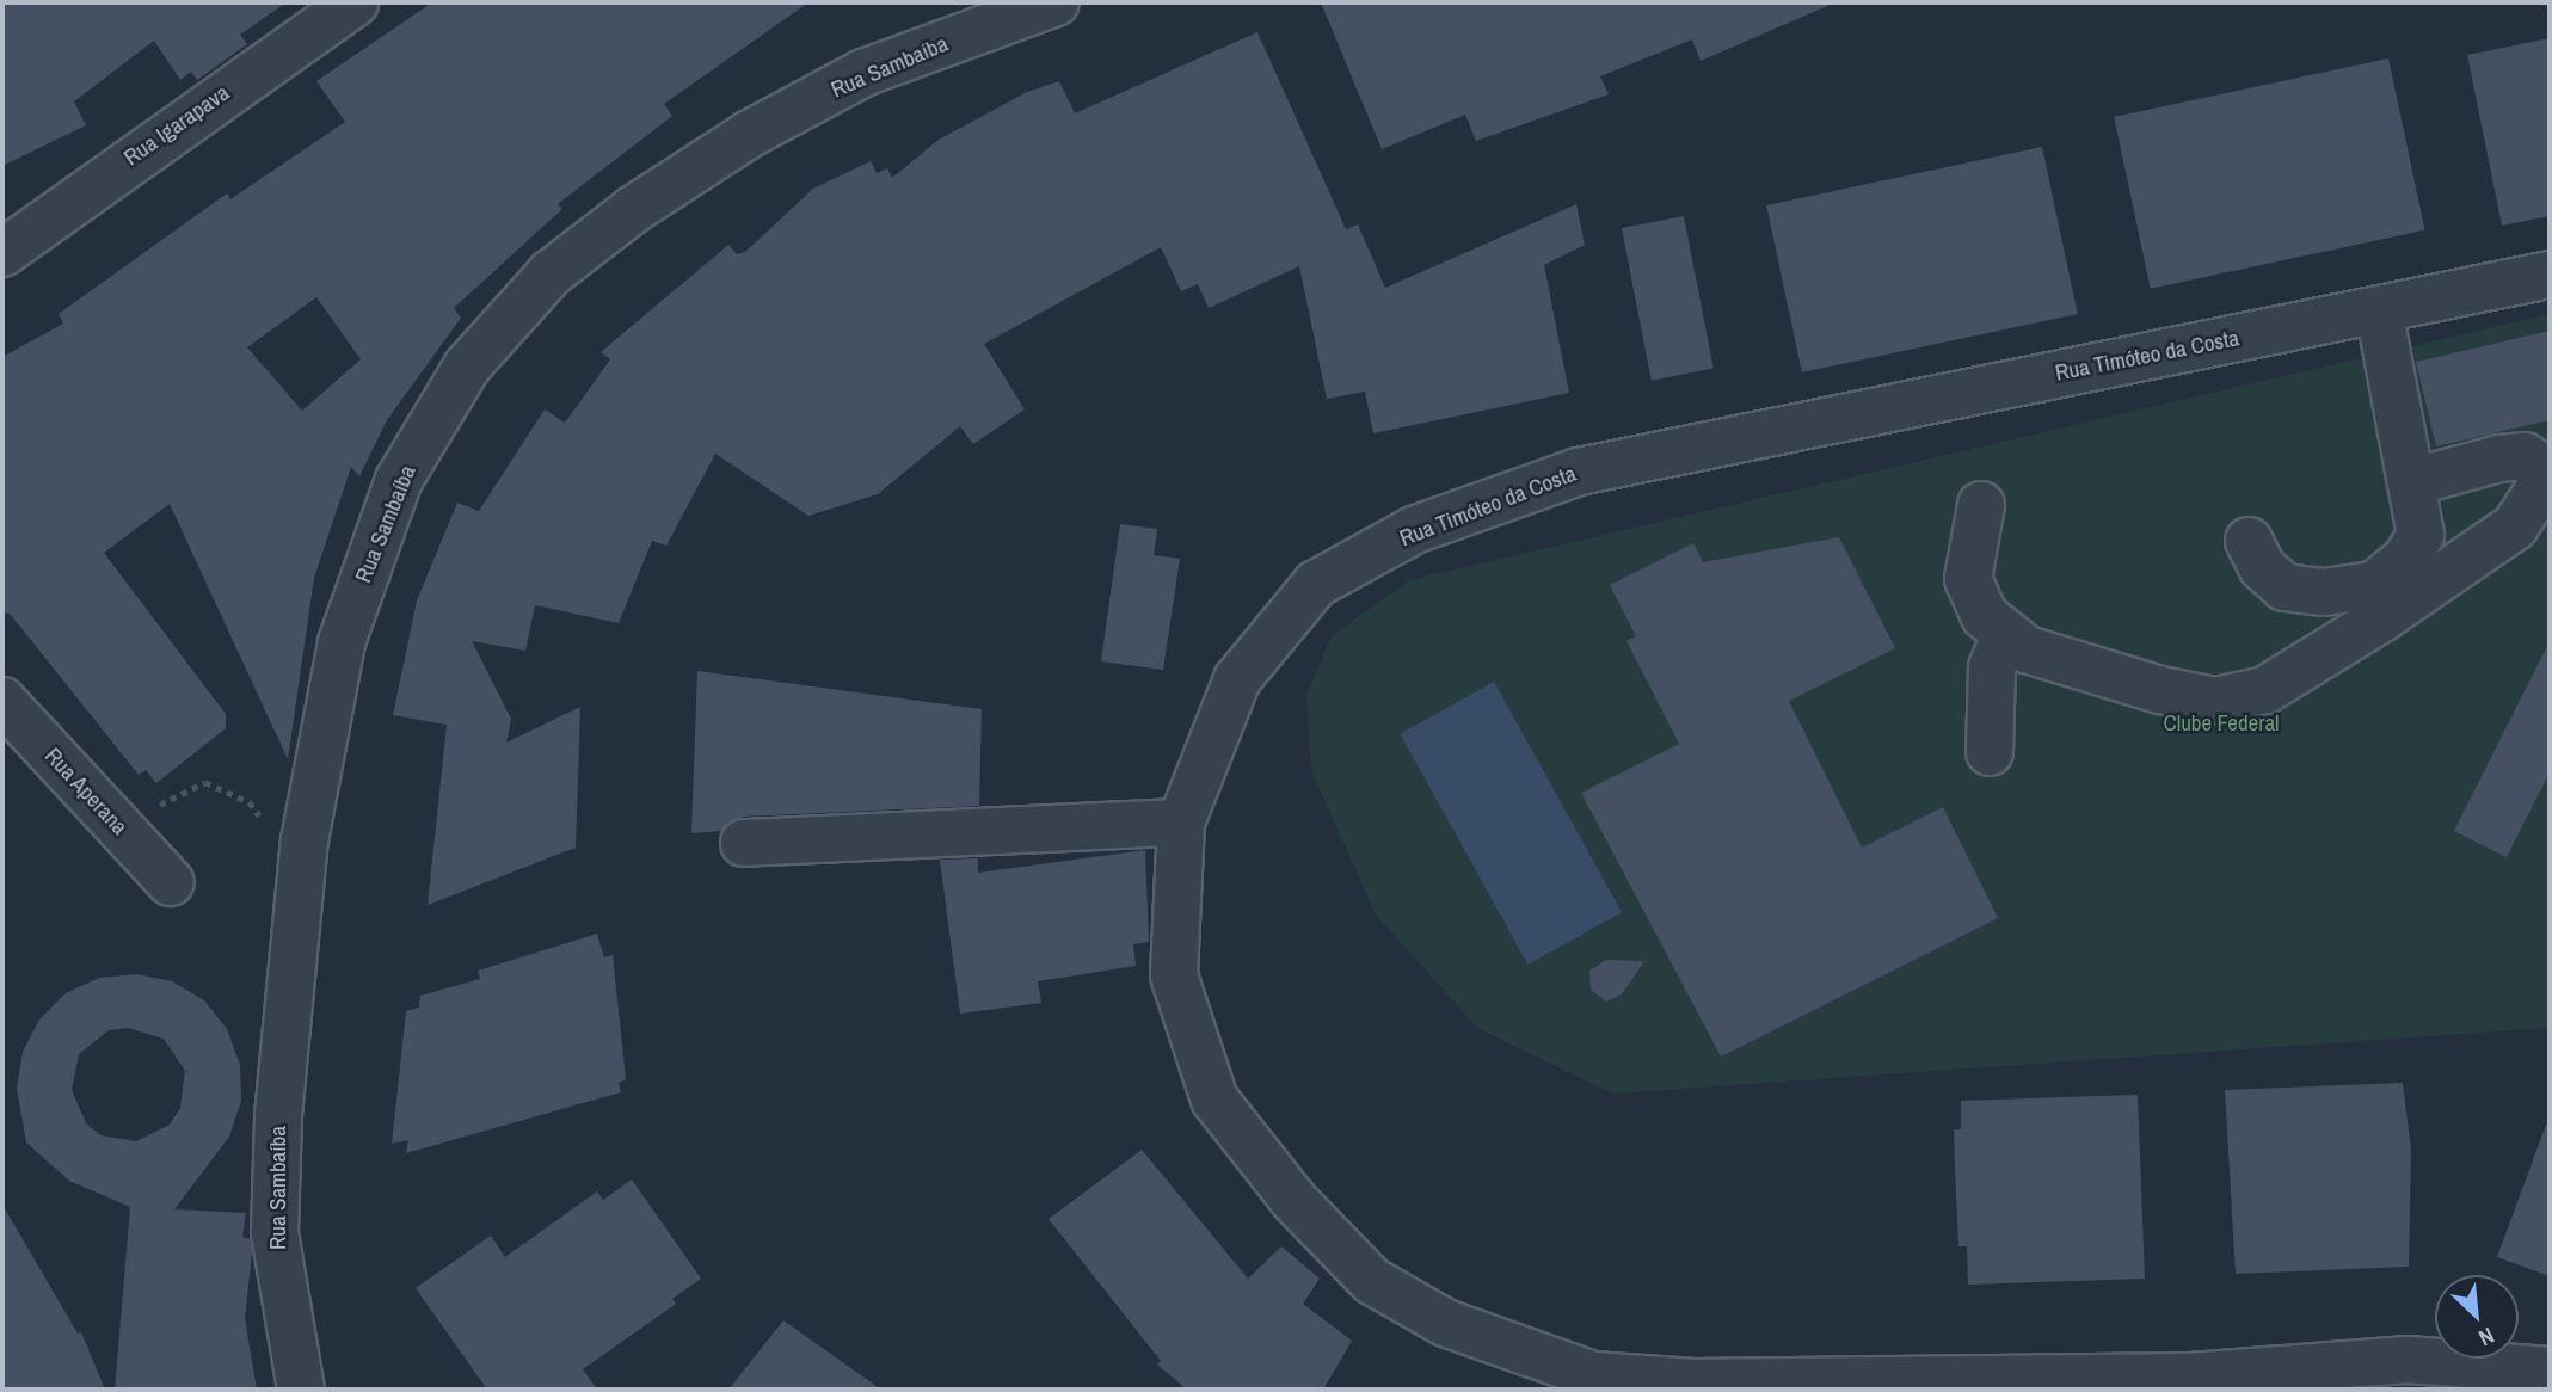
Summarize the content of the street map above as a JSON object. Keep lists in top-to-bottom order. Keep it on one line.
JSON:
{"streets":{"street":["Rua Sambaíba","Rua Igarapava","Rua Timóteo da Costa","Rua Aperana"]},"parks":["Clube Federal"],"north":"bottom right"}
